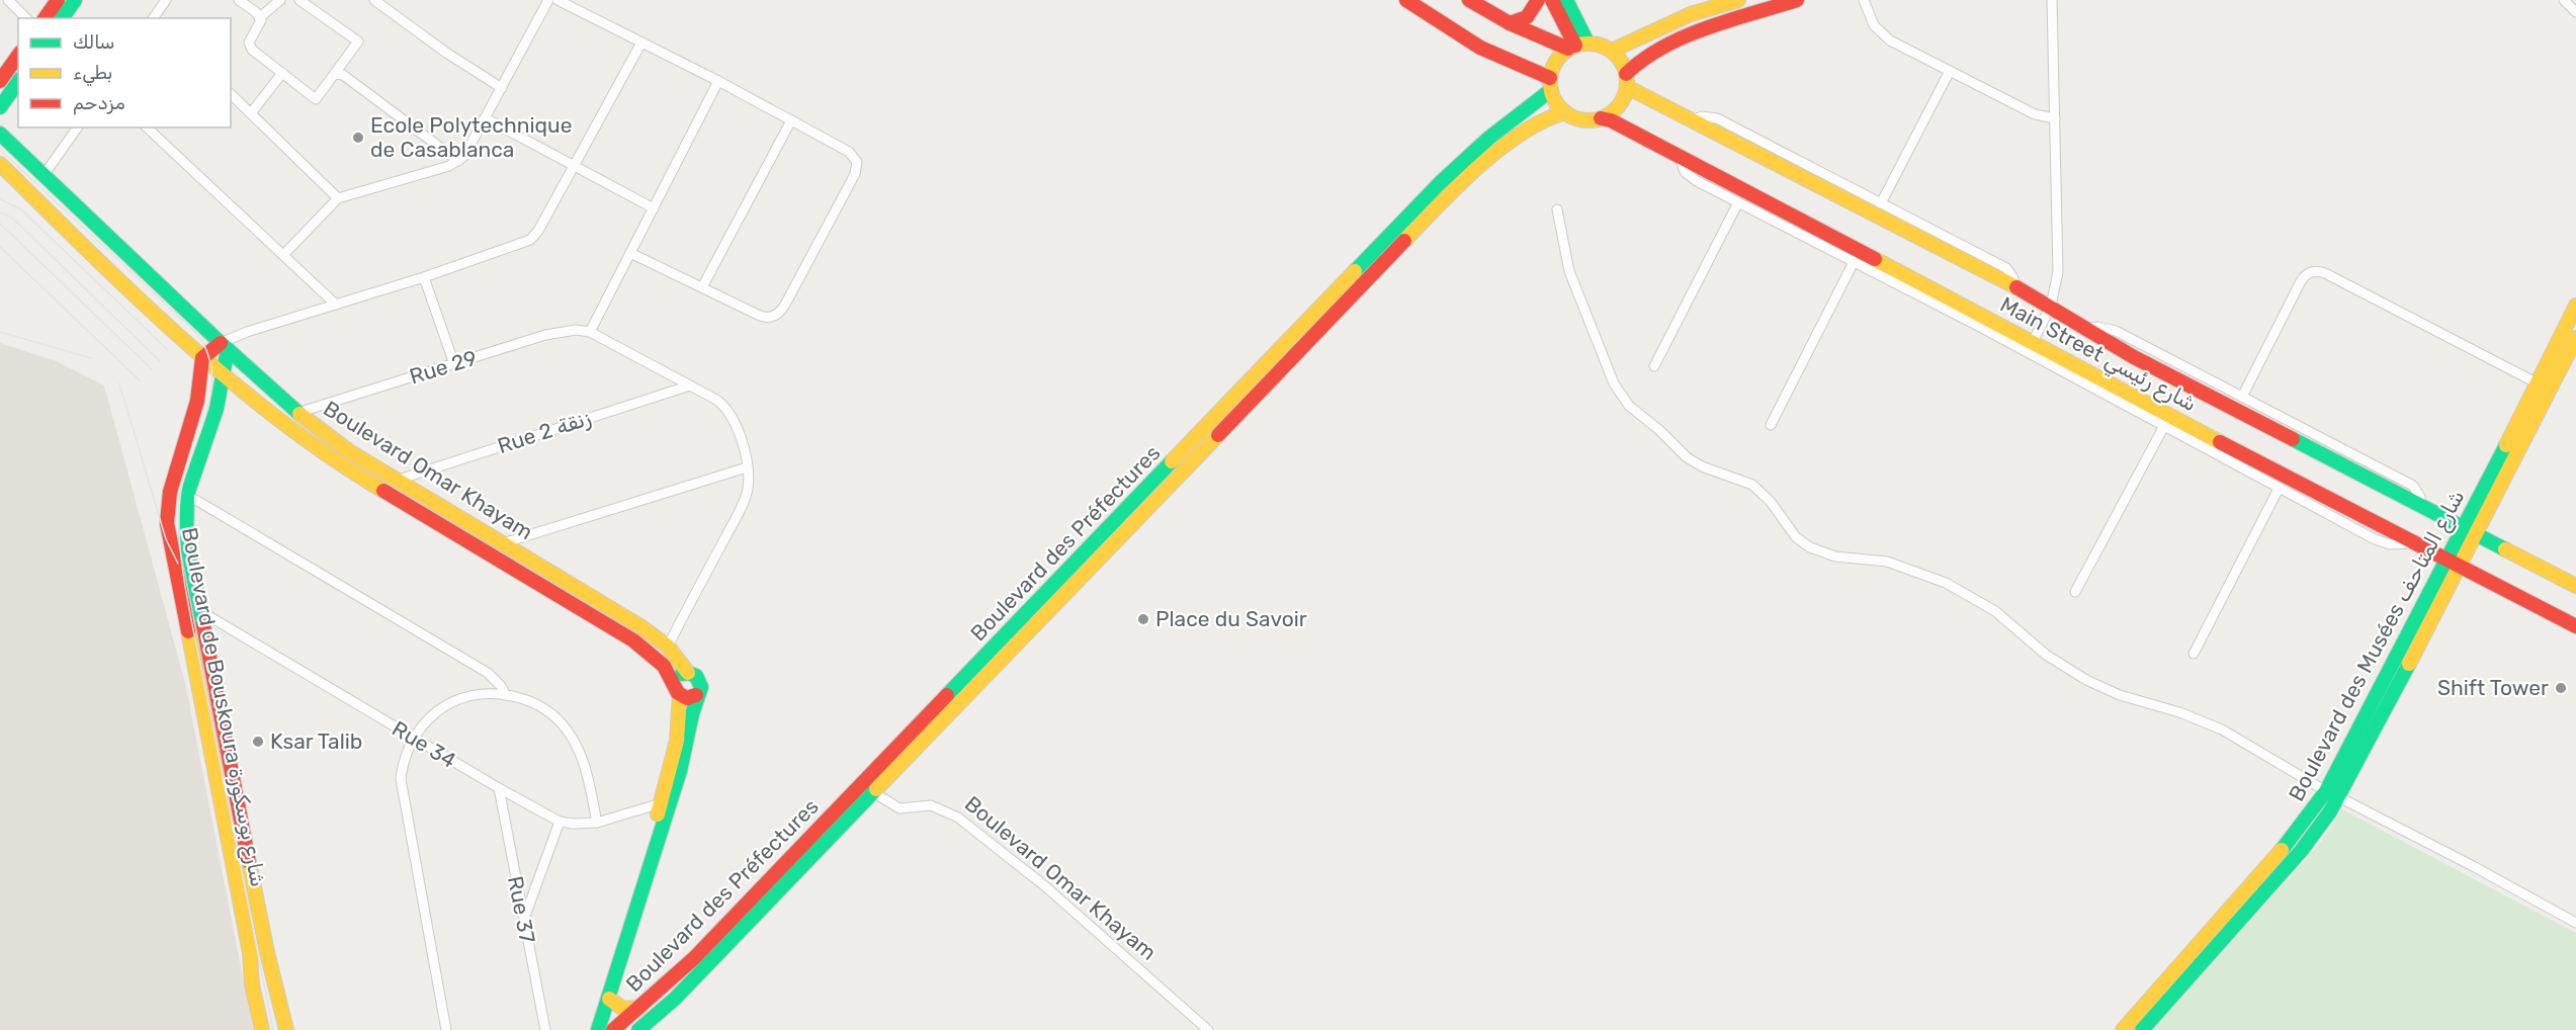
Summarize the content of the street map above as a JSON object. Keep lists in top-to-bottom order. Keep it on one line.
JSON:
{"streets":{"street":["Main Street شارع رئيسي","Rue 29","Rue 2 زنقة","Boulevard Omar Khayam","Boulevard des Préfectures","Boulevard des Musées شارع المتاحف","Boulevard de Bouskoura شارع بوسكورة","Rue 34","Rue 37"]},"crossings":[["Main Street شارع رئيسي","Boulevard des Préfectures"],["Main Street شارع رئيسي","Boulevard des Musées شارع المتاحف"],["Rue 29","Boulevard Omar Khayam"],["Rue 2 زنقة","Boulevard Omar Khayam"],["Boulevard Omar Khayam","Boulevard des Préfectures"],["Boulevard Omar Khayam","Boulevard de Bouskoura شارع بوسكورة"],["Boulevard des Préfectures","Rue 34"],["Boulevard de Bouskoura شارع بوسكورة","Rue 34"],["Rue 34","Rue 37"]],"places":["Ecole Polytechnique de Casablanca","Place du Savoir","Shift Tower","Ksar Talib"],"legend":["سالك","بطيء","مزدحم"]}
